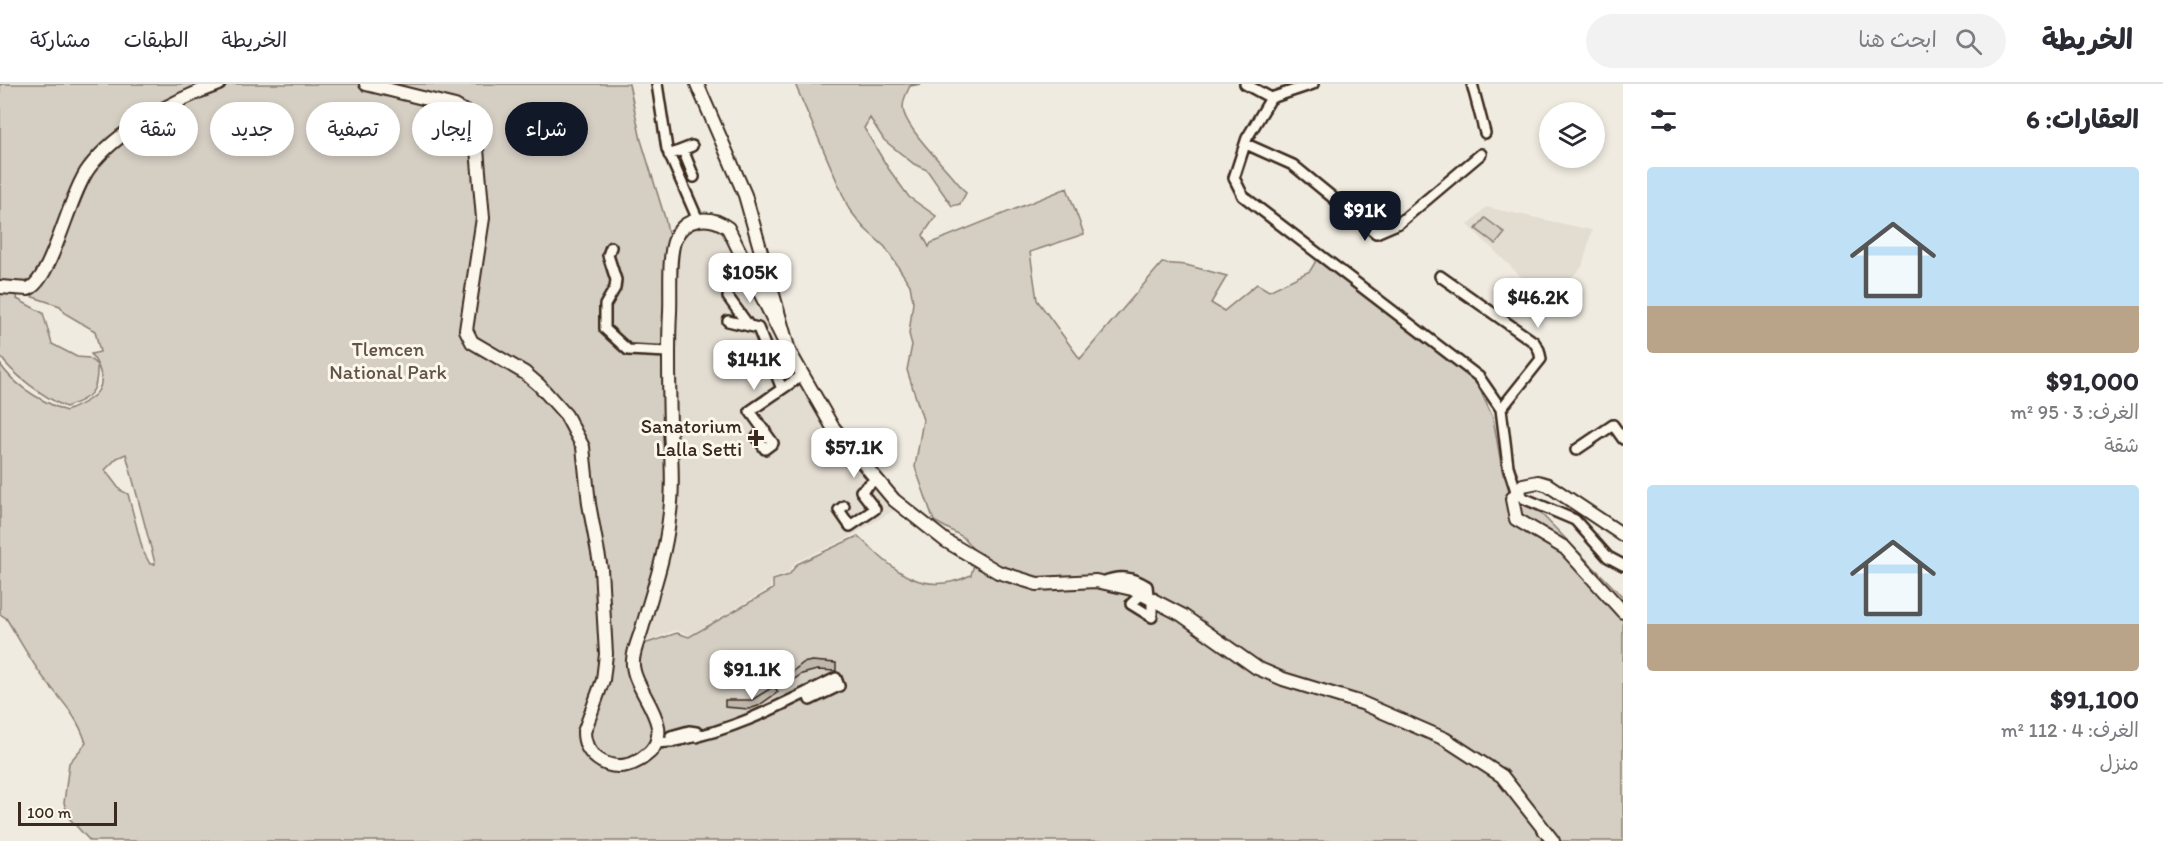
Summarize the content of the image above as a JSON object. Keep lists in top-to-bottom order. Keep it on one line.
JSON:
{"parks":["Tlemcen National Park"],"places":{"health":["Sanatorium Lalla Setti"]},"scale_bar":"100 m","page":{"header":"الخريطة","search":"ابحث هنا","nav":["الخريطة","الطبقات","مشاركة"],"heading":"العقارات: 6","chip":["شراء","إيجار","تصفية","جديد","شقة"],"list":[{"name":"$91,000","note":"الغرف: 3 · 95 m² · شقة"},{"name":"$91,100","note":"الغرف: 4 · 112 m² · منزل"}],"price":["$91K","$105K","$46.2K","$141K","$57.1K","$91.1K"],"scale":"100 m"}}
